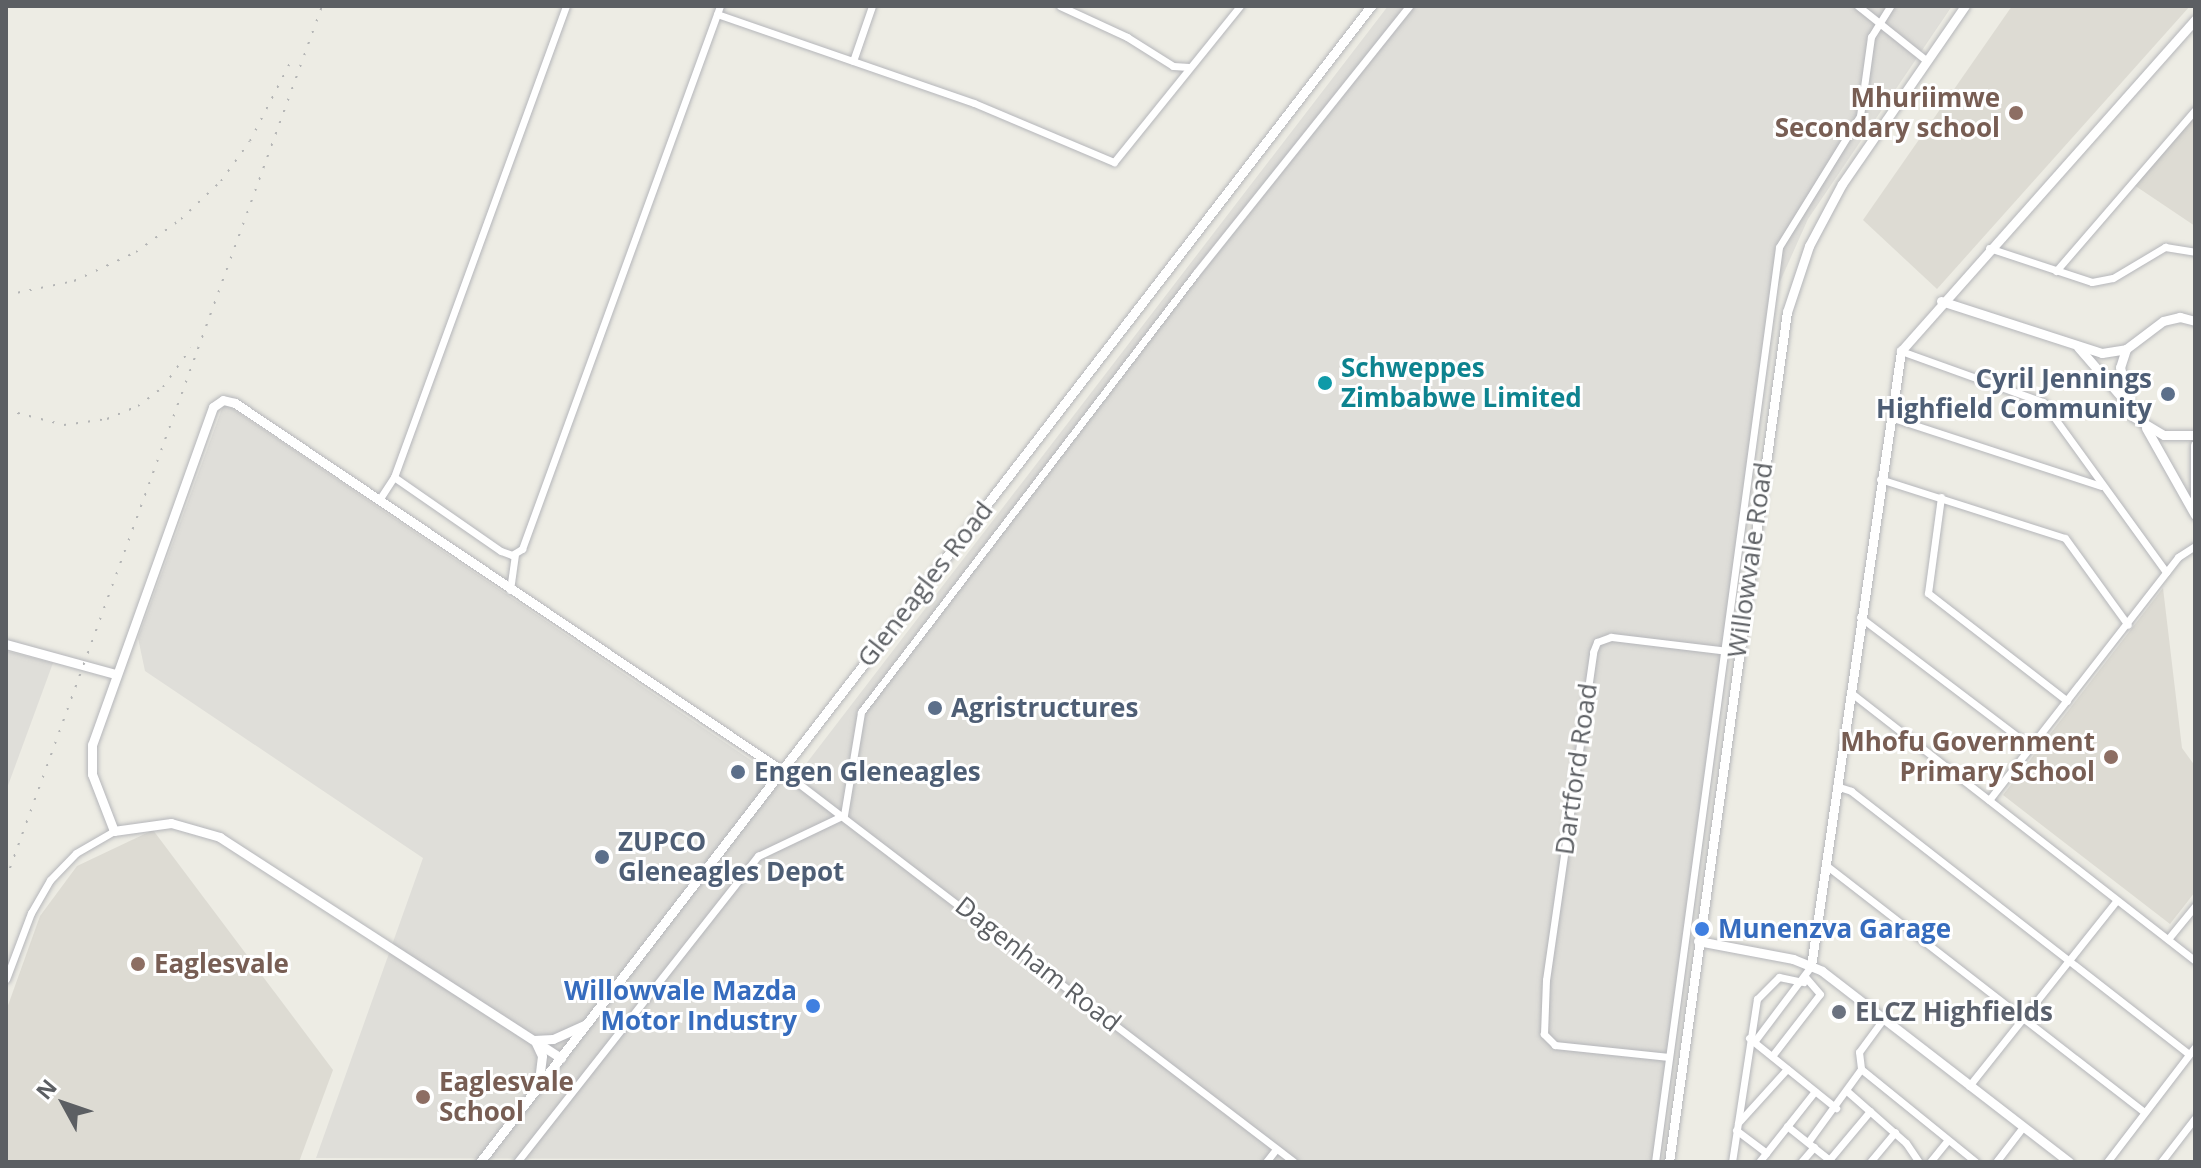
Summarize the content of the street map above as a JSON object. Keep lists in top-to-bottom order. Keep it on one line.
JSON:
{"streets":{"street":["Willowvale Road","Gleneagles Road","Dartford Road","Dagenham Road"]},"crossings":[["Willowvale Road","Dartford Road"],["Gleneagles Road","Dagenham Road"]],"places":["Mhuriimwe Secondary school","Schweppes Zimbabwe Limited","Cyril Jennings Highfield Community","Agristructures","Mhofu Government Primary School","Engen Gleneagles","ZUPCO Gleneagles Depot","Munenzva Garage","Eaglesvale","Willowvale Mazda Motor Industry","ELCZ Highfields","Eaglesvale School"],"north":"top left"}
